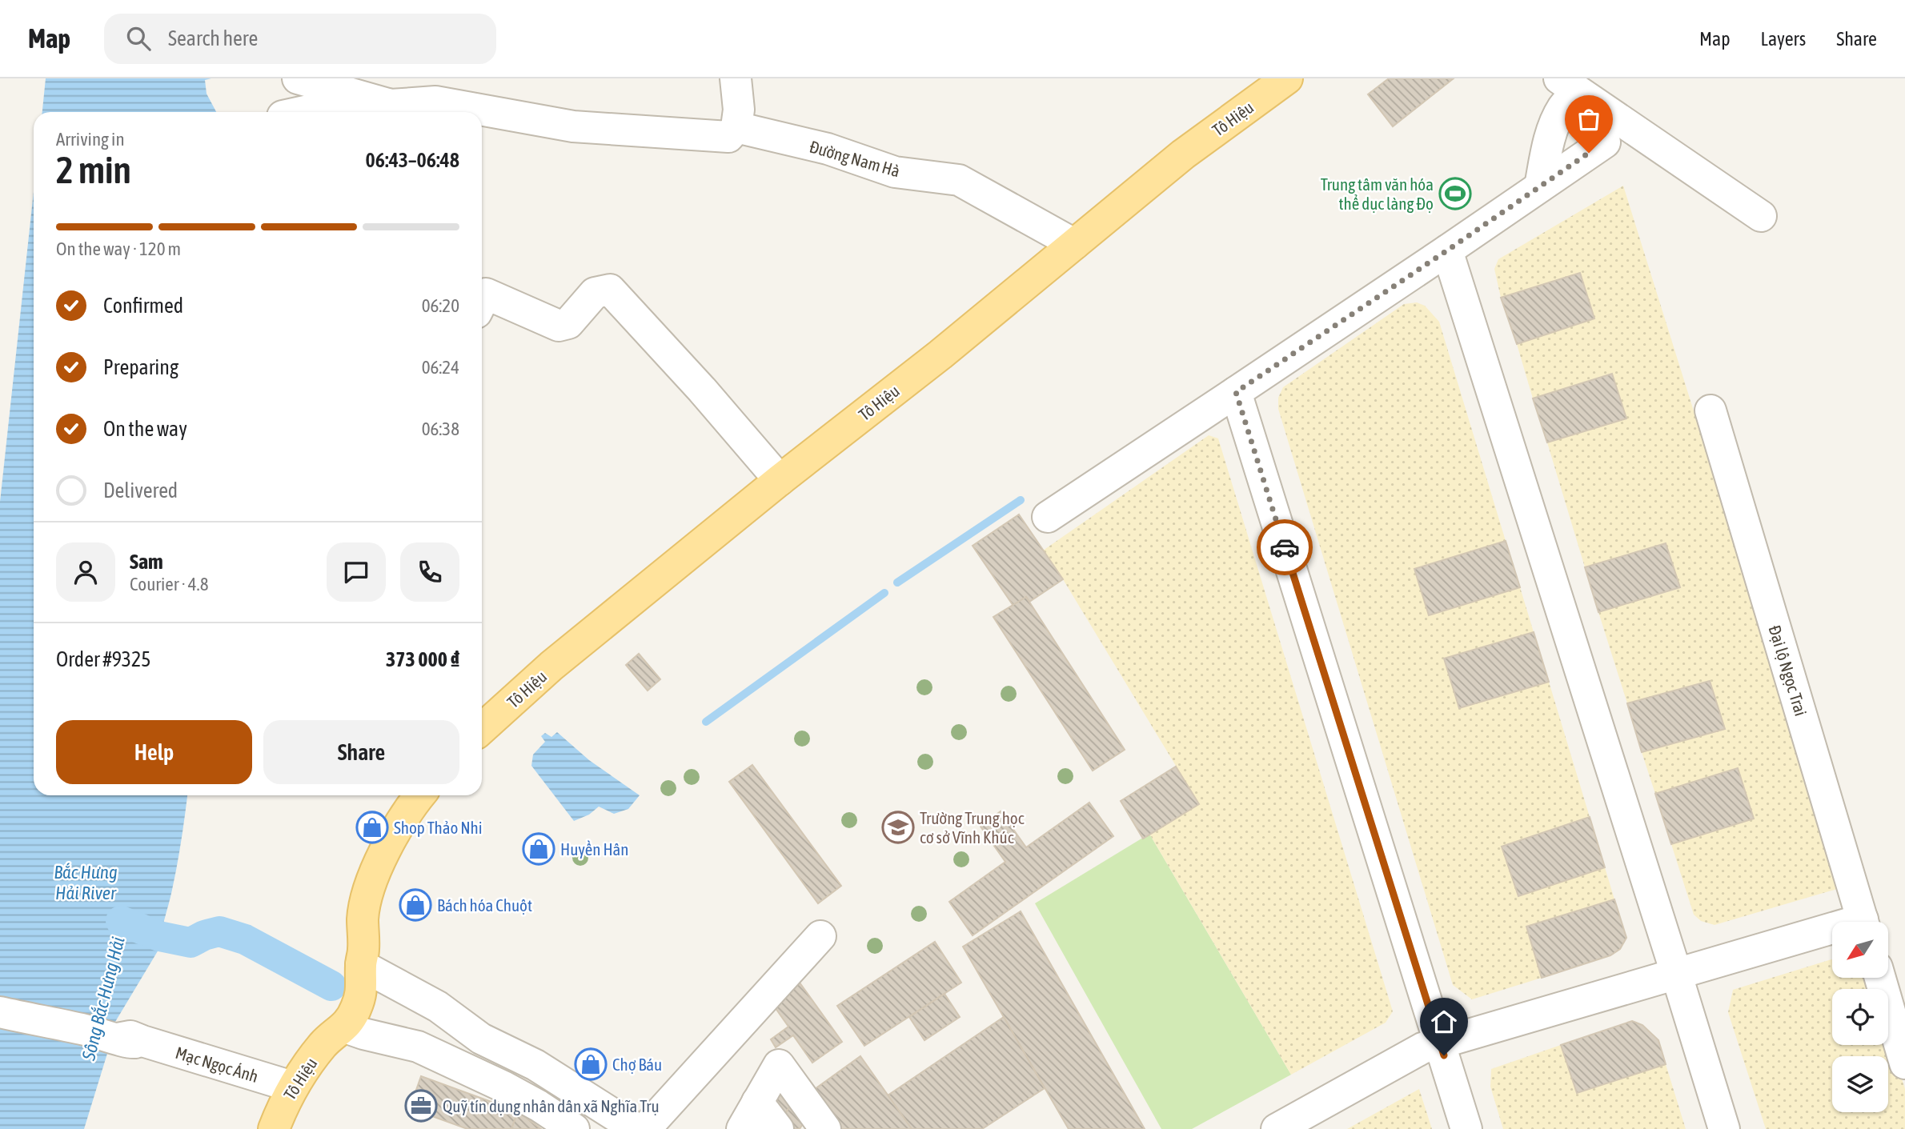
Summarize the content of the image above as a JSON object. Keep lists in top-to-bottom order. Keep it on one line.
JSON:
{"streets":{"main road":["Tô Hiệu"],"street":["Đường Nam Hà","Đại lộ Ngọc Trai","Mạc Ngọc Ánh"]},"crossings":[["Tô Hiệu","Đường Nam Hà"],["Tô Hiệu","Mạc Ngọc Ánh"]],"water":["Bắc Hưng Hải River","Sông Bắc Hưng Hải"],"places":{"sports":["Trung tâm văn hóa thể dục làng Đọ"],"shop":["Shop Thảo Nhi","Huyền Hân","Bách hóa Chuột","Chợ Báu"],"school or university":["Trường Trung học cơ sở Vĩnh Khúc"],"office":["Quỹ tín dụng nhân dân xã Nghĩa Trụ"]},"north":"bottom left","page":{"header":"Map","search":"Search here","nav":["Map","Layers","Share"],"heading":["2 min","Arriving in","06:43–06:48"],"panel":["Sam","Courier · 4.8","Order #9325","373 000 ₫"],"bar":"On the way · 120 m","list":[["Confirmed","06:20"],["Preparing","06:24"],["On the way","06:38"],"Delivered"],"buttons":["Help","Share"]}}
